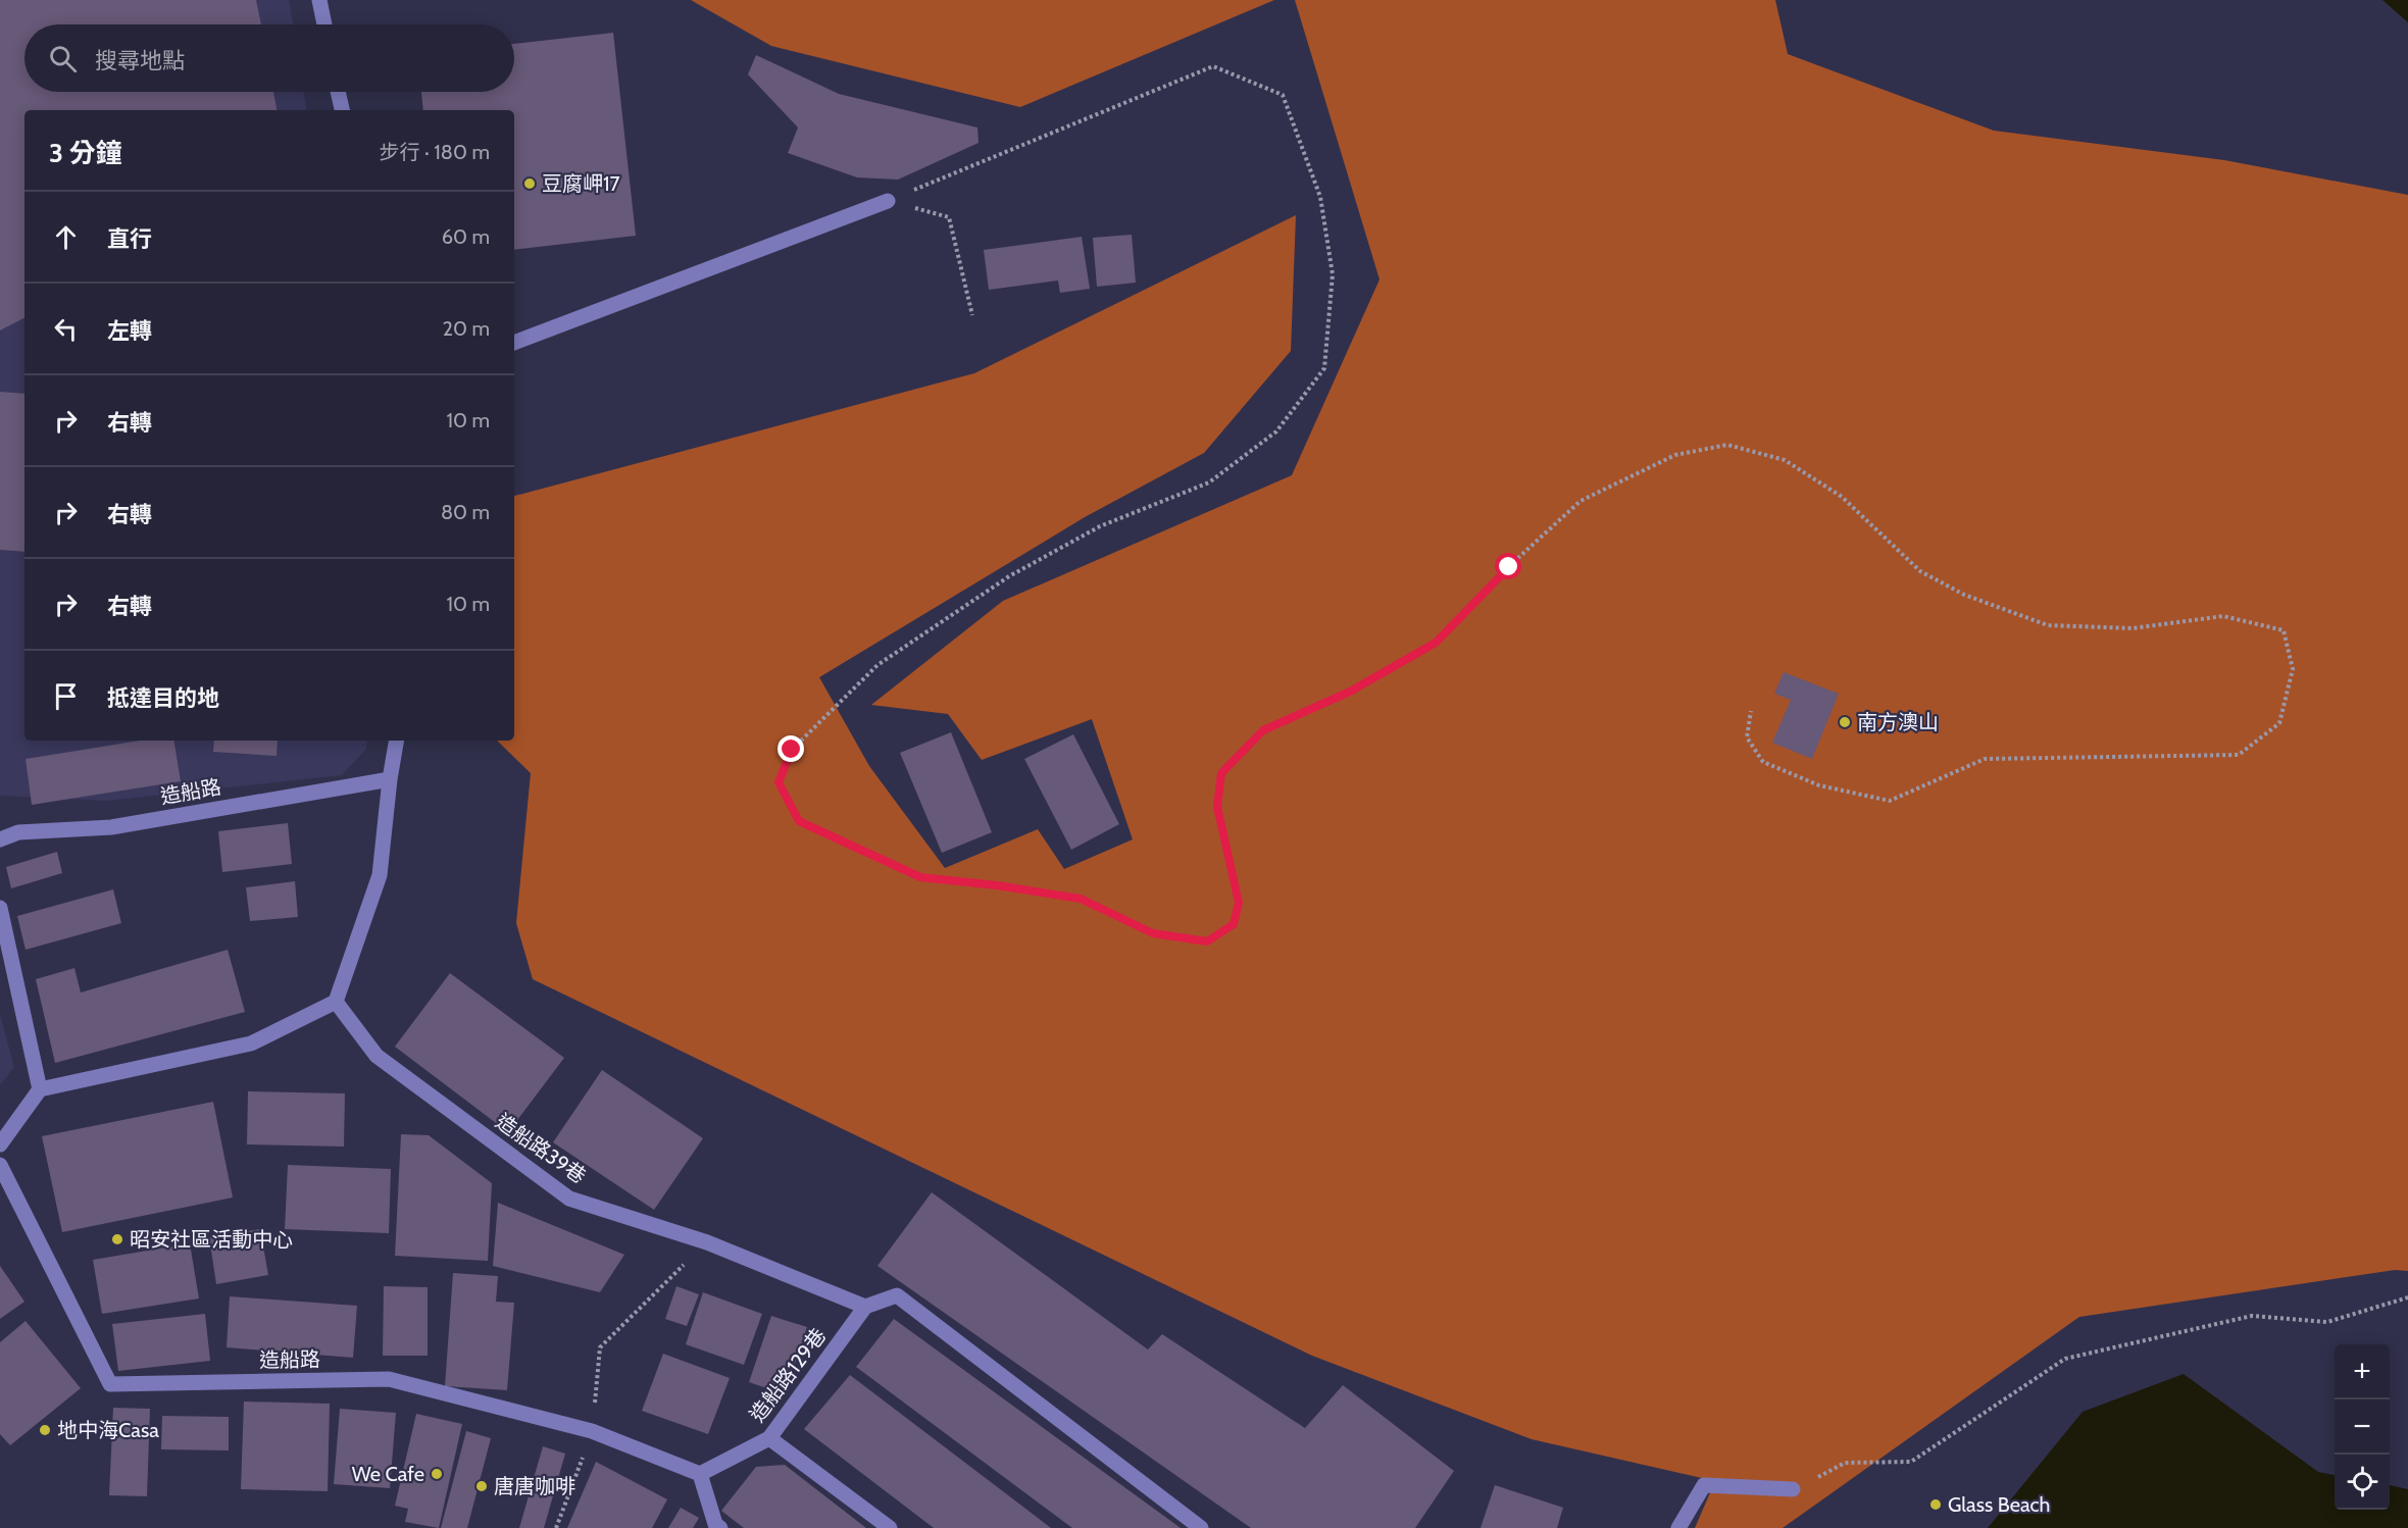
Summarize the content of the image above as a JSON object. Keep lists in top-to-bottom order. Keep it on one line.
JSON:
{"streets":{"street":["造船路","造船路39巷","造船路129巷"]},"crossings":[["造船路","造船路129巷"],["造船路39巷","造船路129巷"]],"places":["豆腐岬17","南方澳山","昭安社區活動中心","地中海Casa","We Cafe","唐唐咖啡","Glass Beach"],"page":{"search":"搜尋地點","heading":["3 分鐘","步行 · 180 m"],"list":[["直行","60 m"],["左轉","20 m"],["右轉","10 m"],["右轉","80 m"],["右轉","10 m"],"抵達目的地"],"map_buttons":["+","−"]}}
